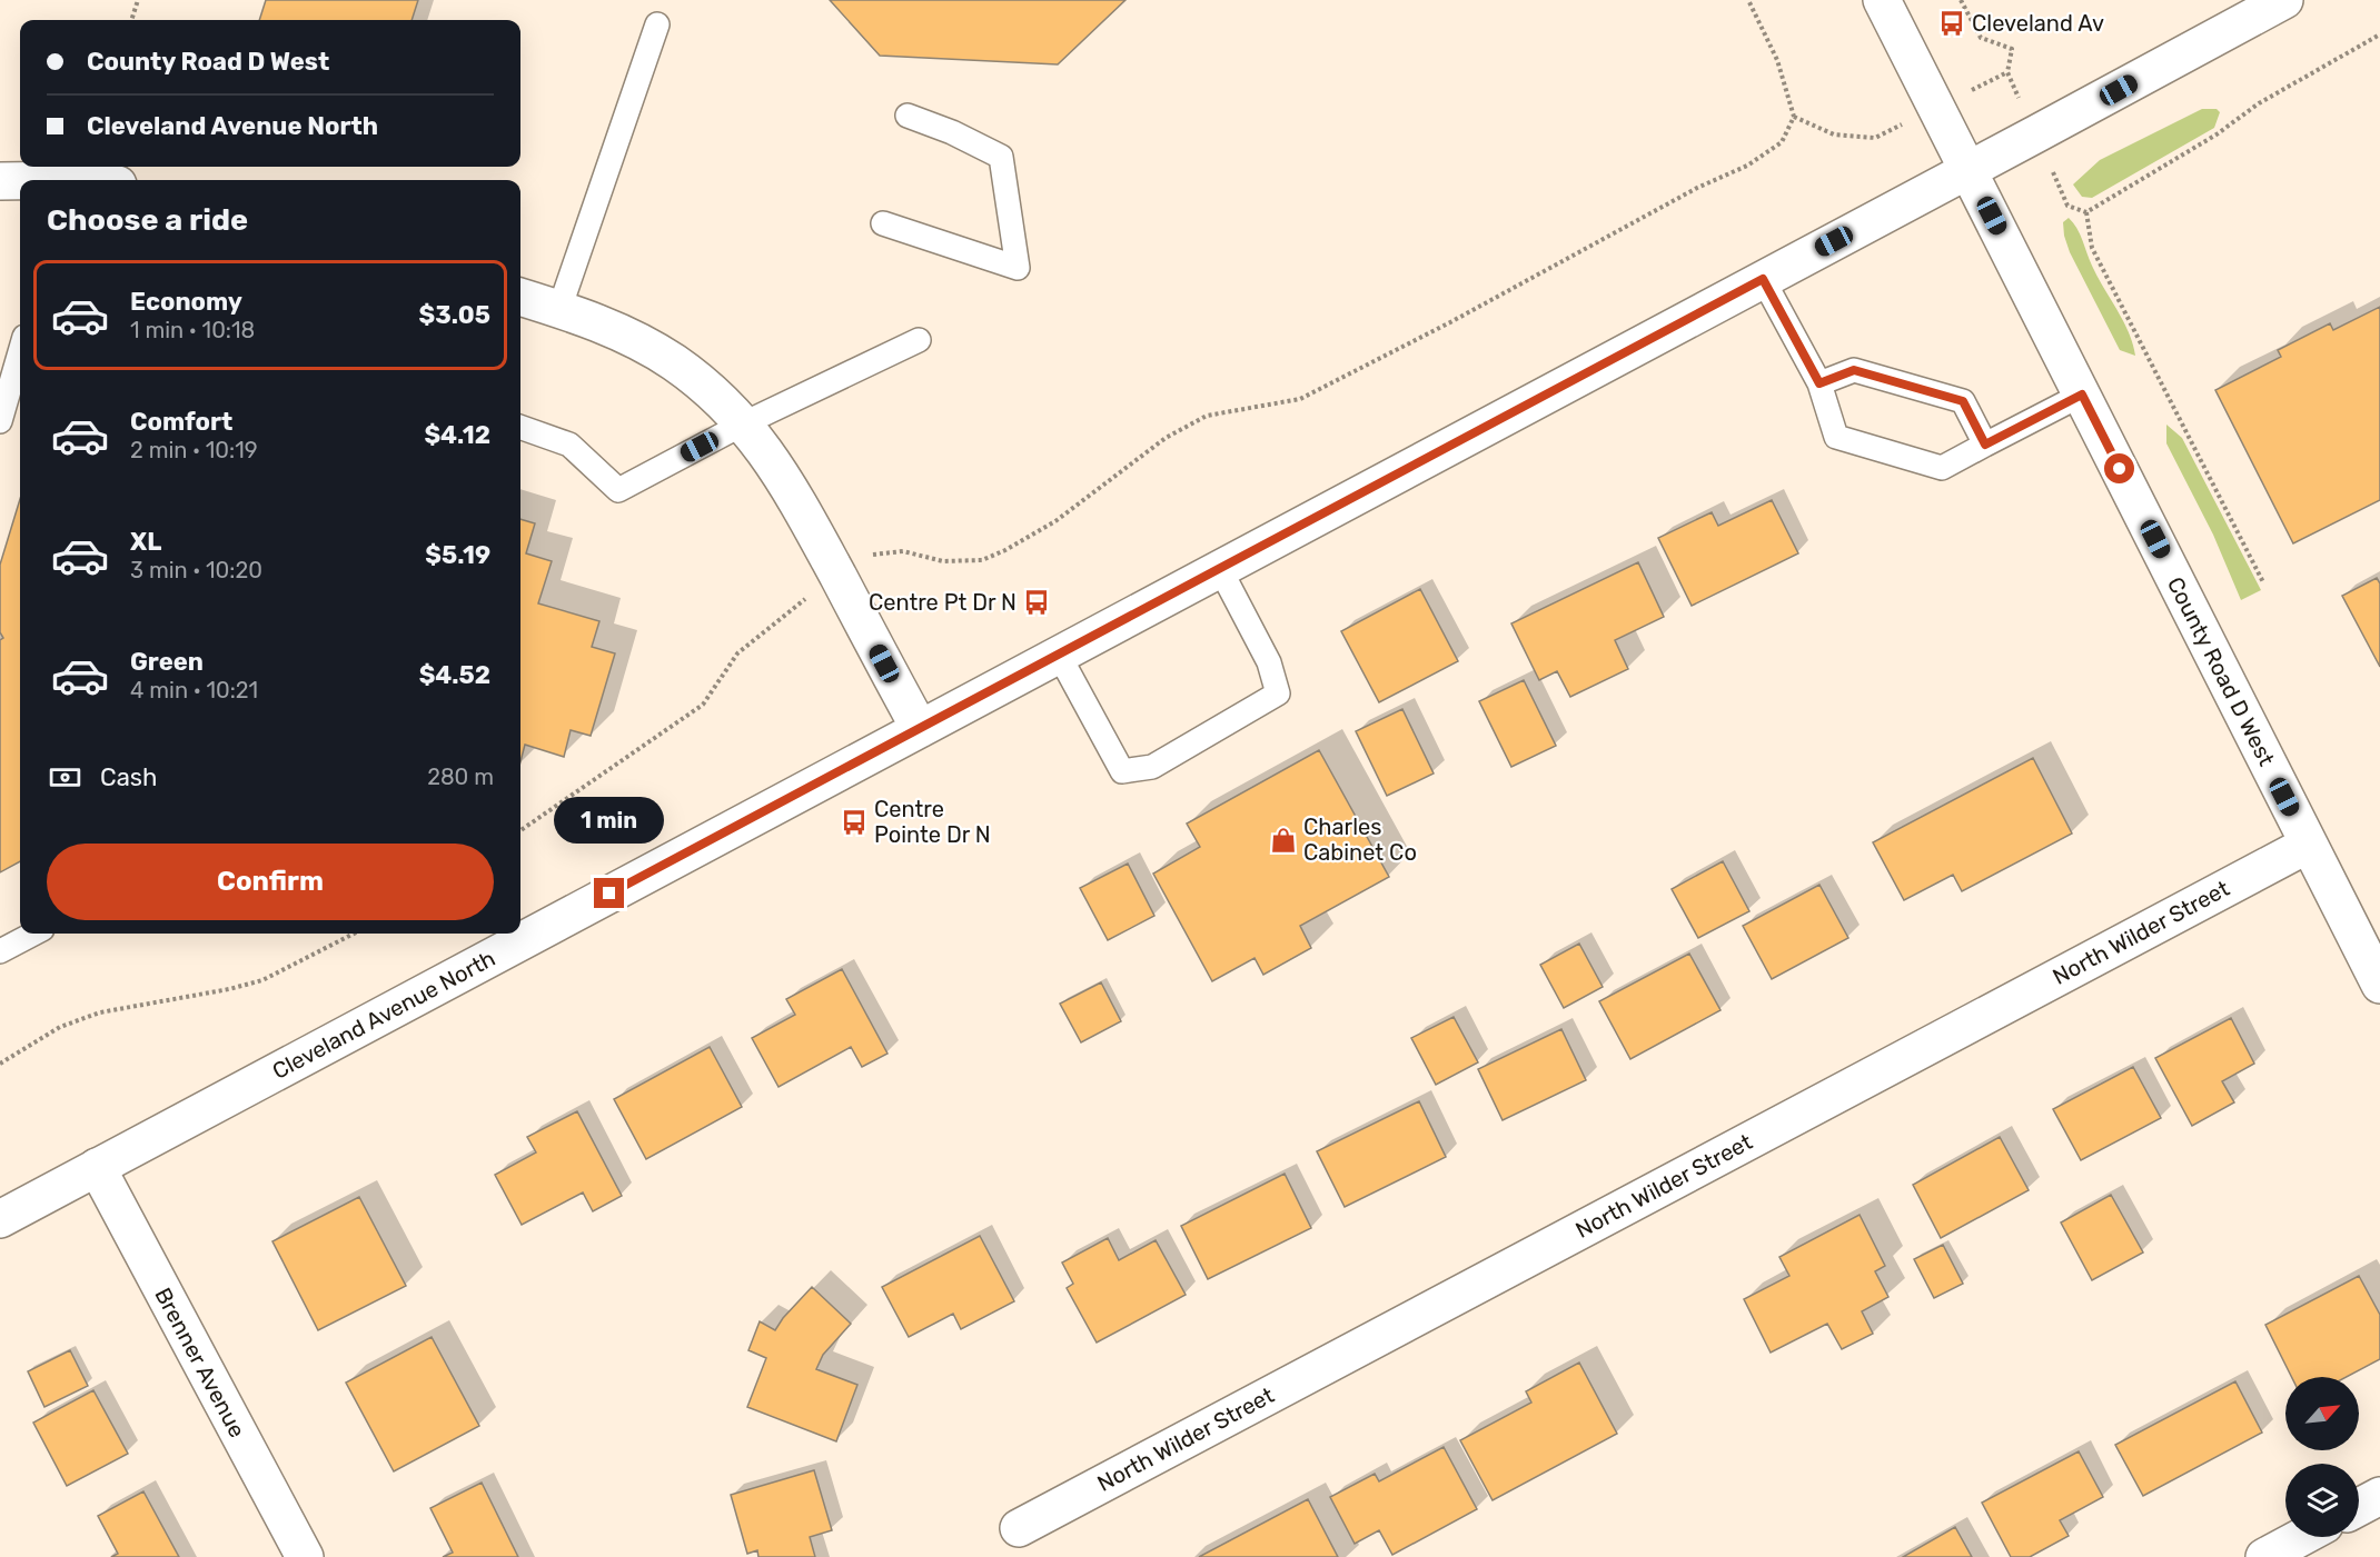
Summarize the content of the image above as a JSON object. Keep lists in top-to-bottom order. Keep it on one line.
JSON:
{"streets":{"street":["County Road D West","North Wilder Street","Cleveland Avenue North","Brenner Avenue"]},"crossings":[["County Road D West","North Wilder Street"],["County Road D West","Cleveland Avenue North"],["Cleveland Avenue North","Brenner Avenue"]],"places":{"bus stop":["Cleveland Av","Centre Pt Dr N","Centre Pointe Dr N"],"shop":["Charles Cabinet Co"]},"north":"top right","page":{"banner":["County Road D West","Cleveland Avenue North"],"heading":"Choose a ride","list":[{"name":"Economy","note":"1 min · 10:18","value":"$3.05"},{"name":"Comfort","note":"2 min · 10:19","value":"$4.12"},{"name":"XL","note":"3 min · 10:20","value":"$5.19"},{"name":"Green","note":"4 min · 10:21","value":"$4.52"}],"pay":["Cash","280 m"],"bubble":"1 min","buttons":"Confirm"}}
